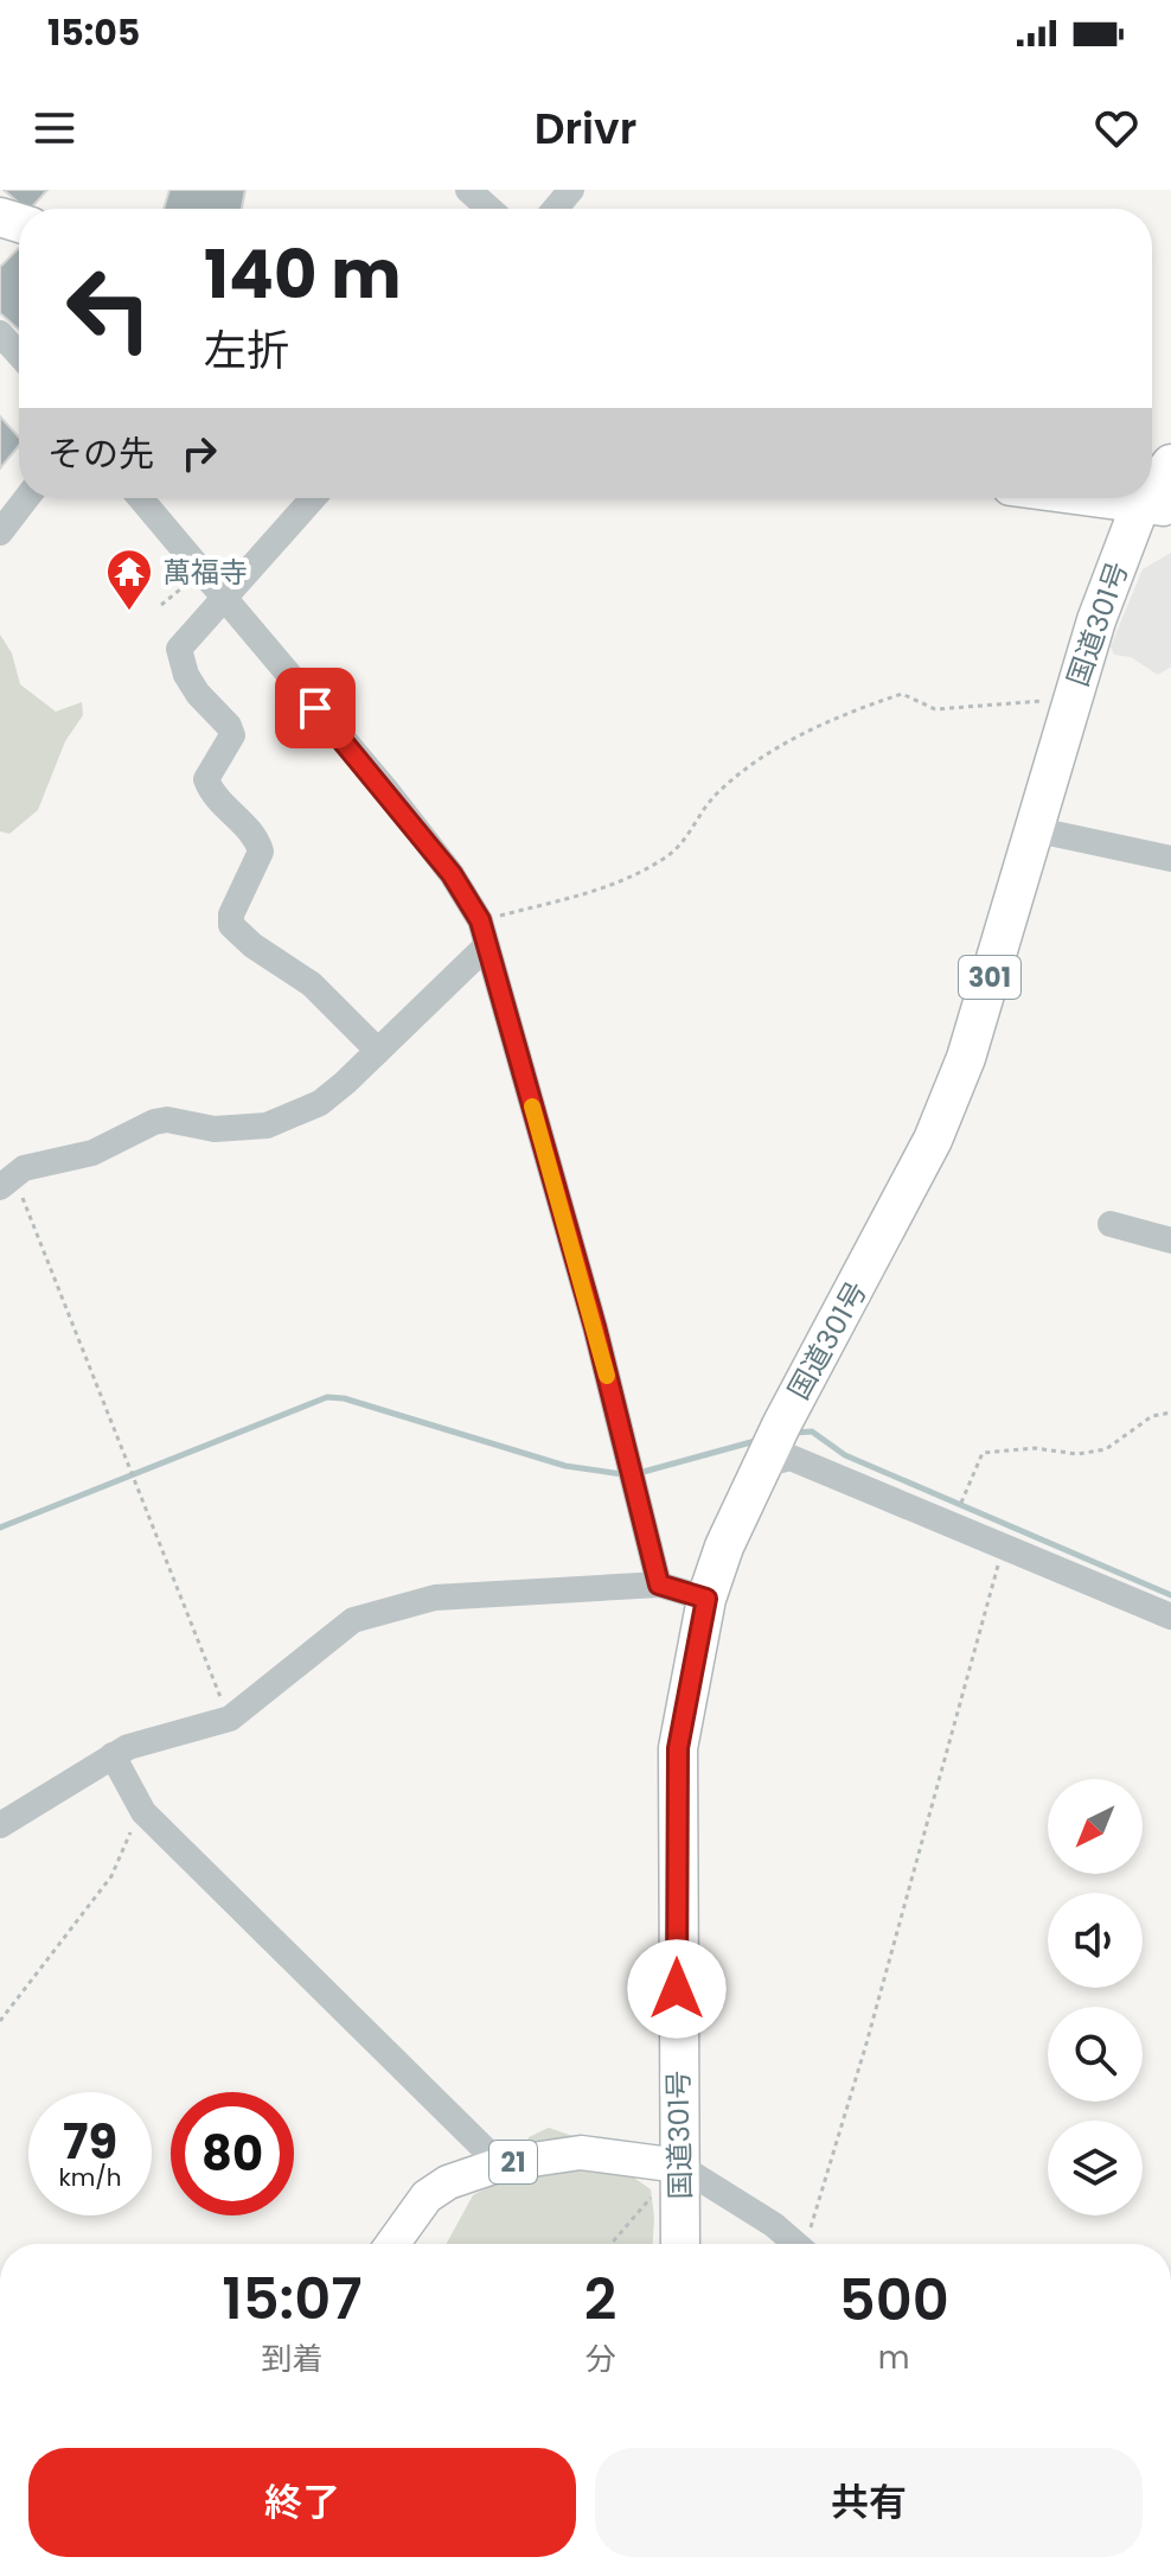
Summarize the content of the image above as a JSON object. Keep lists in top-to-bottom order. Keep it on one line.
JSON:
{"streets":{"highway":["国道301号","301"],"main road":["21"]},"crossings":[["国道301号","21"]],"places":{"temple":["萬福寺"]},"north":"bottom left","page":{"status":"15:05","header":"Drivr","turn":["140 m","左折"],"then":"その先","speed":"79 km/h","limit":"80","eta":["15:07","到着","2","分","500","m"],"buttons":["終了","共有"]}}
